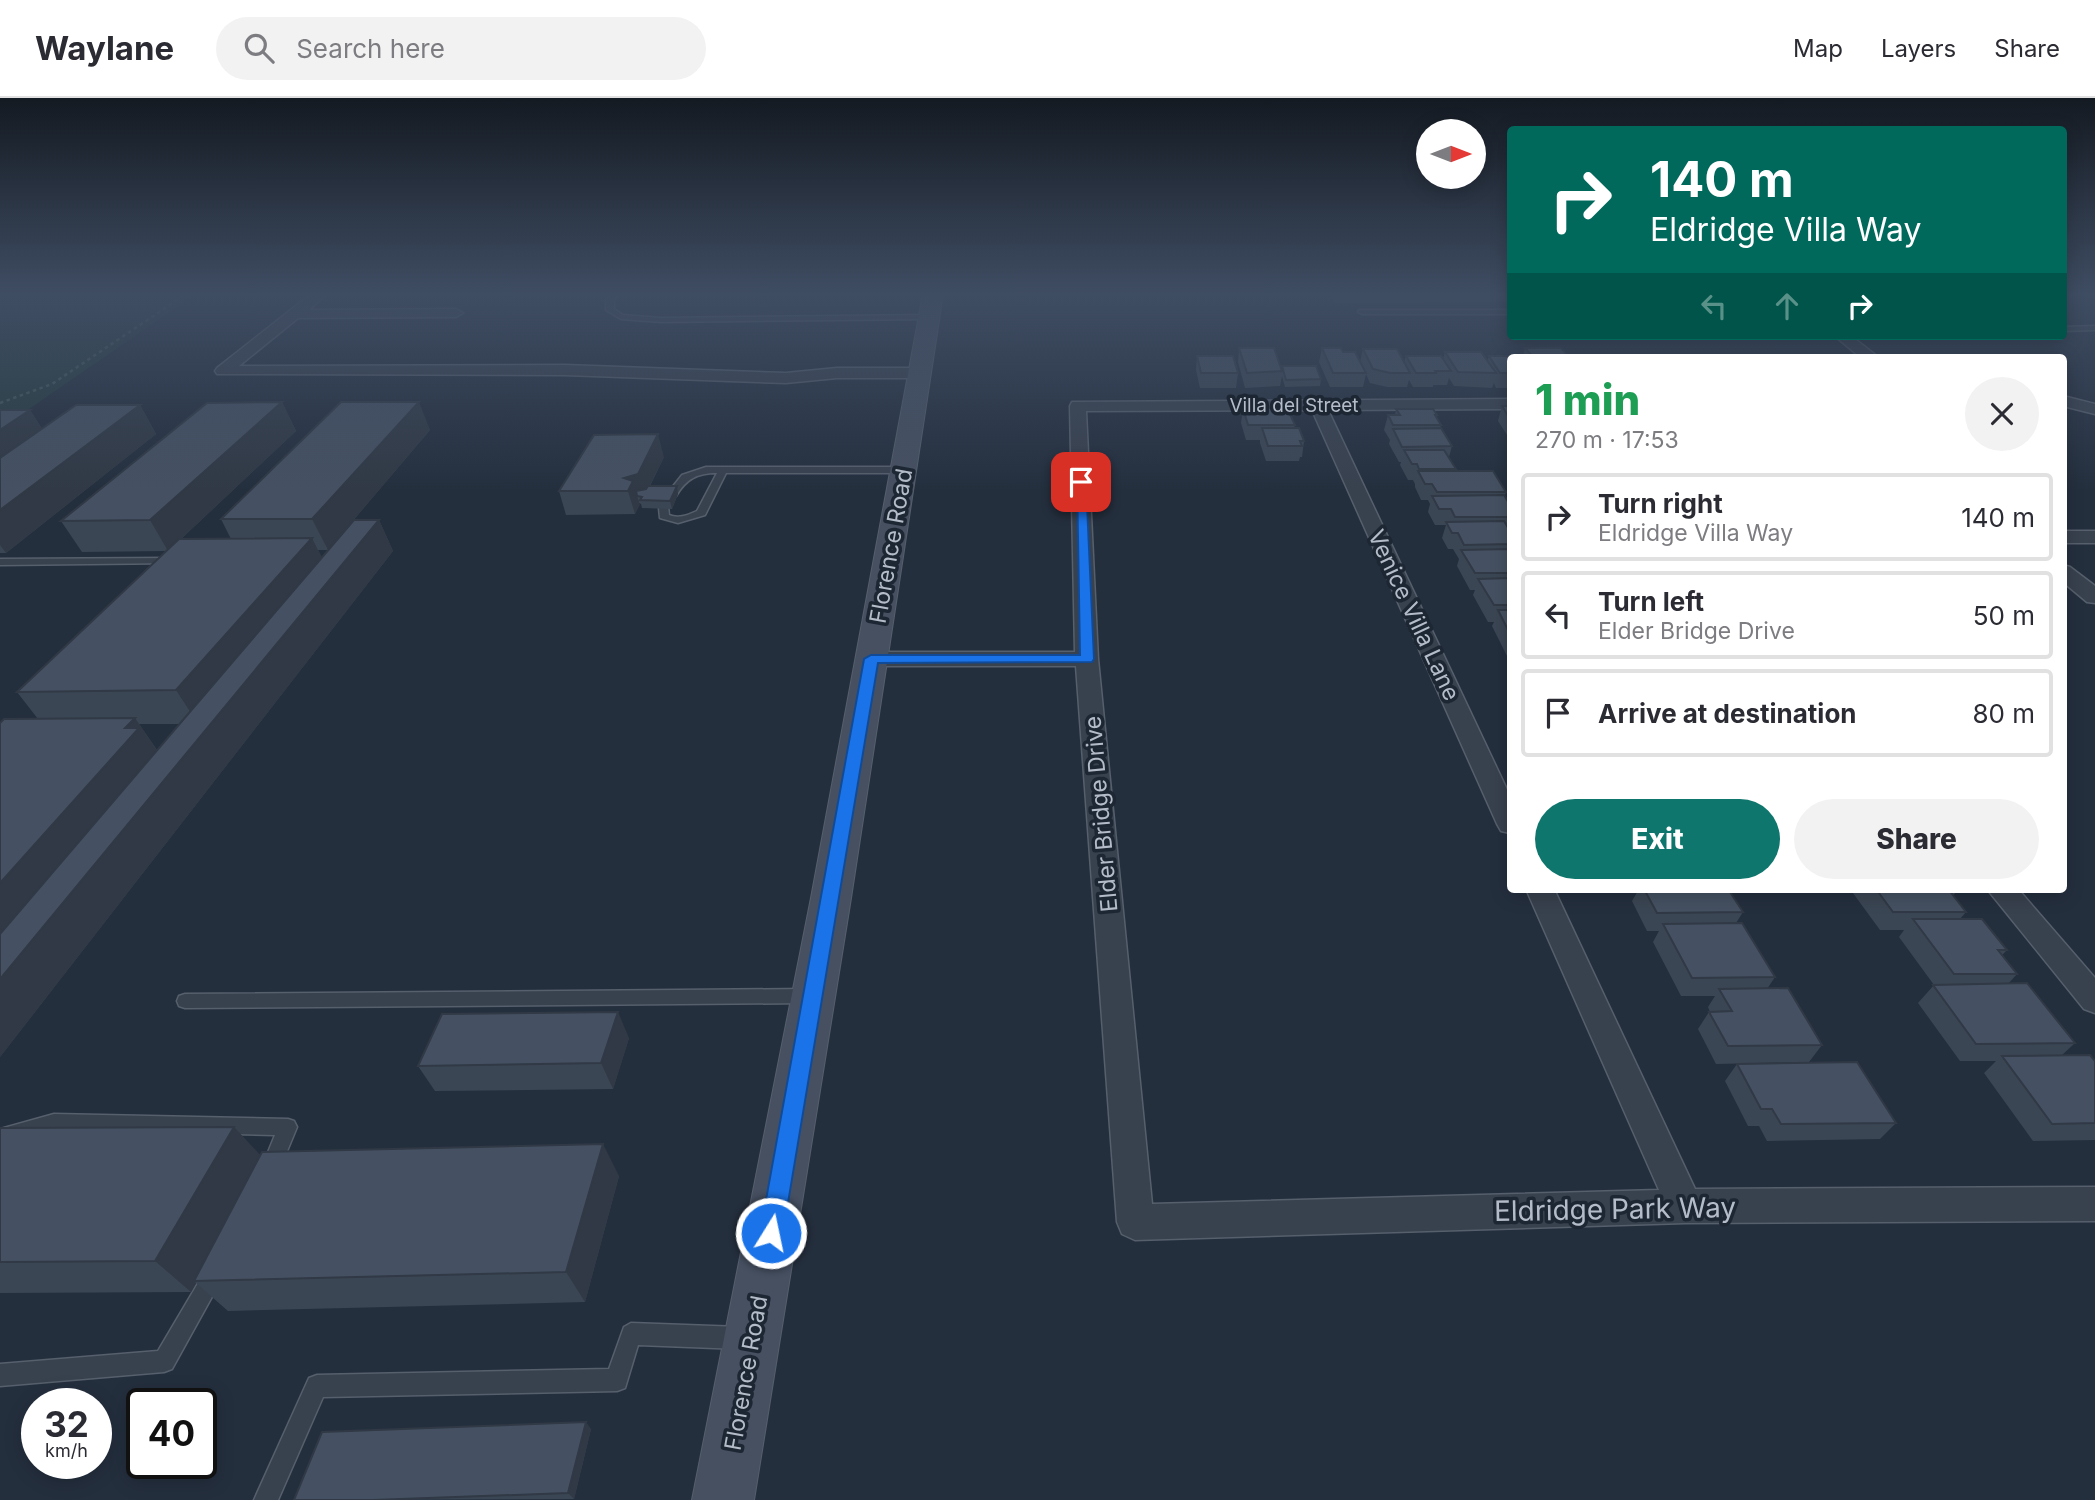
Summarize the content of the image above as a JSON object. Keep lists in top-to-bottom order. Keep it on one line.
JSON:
{"streets":{"street":["Villa del Street","Florence Road","Venice Villa Lane","Elder Bridge Drive","Eldridge Park Way"]},"crossings":[["Villa del Street","Venice Villa Lane"],["Villa del Street","Elder Bridge Drive"],["Elder Bridge Drive","Eldridge Park Way"]],"north":"right","page":{"header":"Waylane","search":"Search here","nav":["Map","Layers","Share"],"turn":["140 m","Eldridge Villa Way"],"heading":["1 min","270 m · 17:53"],"list":[{"name":"Turn right","note":"Eldridge Villa Way","value":"140 m"},{"name":"Turn left","note":"Elder Bridge Drive","value":"50 m"},{"name":"Arrive at destination","value":"80 m"}],"buttons":["Exit","Share"],"speed":"32 km/h","limit":"40"}}
